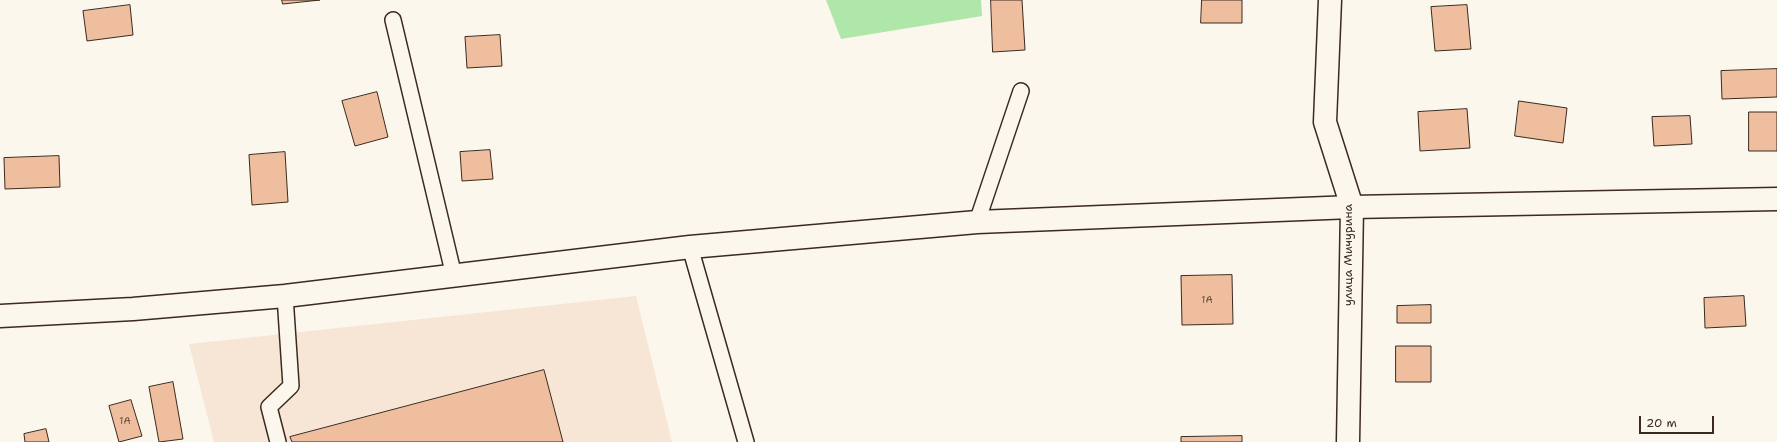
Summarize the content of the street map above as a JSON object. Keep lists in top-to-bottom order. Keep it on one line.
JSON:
{"streets":{"street":["улица Мичурина"]},"house_numbers":["1А","1А"],"scale_bar":"20 m"}
